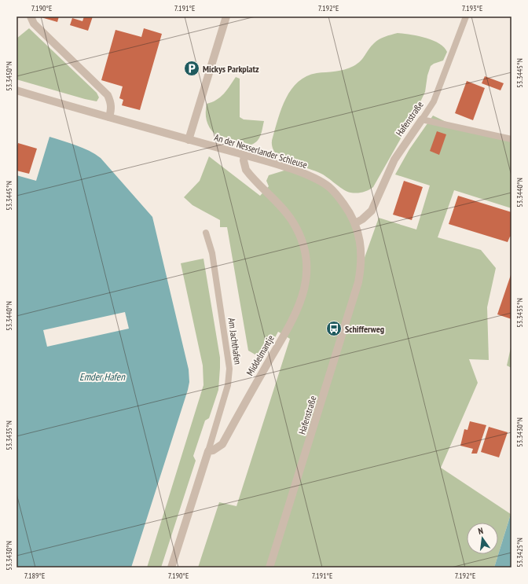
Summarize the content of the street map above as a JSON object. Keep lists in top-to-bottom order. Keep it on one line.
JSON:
{"streets":{"street":["Hafenstraße","An der Nesserlander Schleuse","Middelmantje"],"lane":["Am Jachthafen"]},"crossings":[["Hafenstraße","An der Nesserlander Schleuse"],["An der Nesserlander Schleuse","Middelmantje"],["Am Jachthafen","Middelmantje"]],"water":["Emder Hafen"],"places":{"parking":["Mickys Parkplatz"],"bus stop":["Schifferweg"]},"north":"top","coordinates":["7.190°E","7.191°E","7.192°E","7.193°E","53.3445°N","53.3450°N","53.3440°N","53.3435°N","53.3430°N","53.3425°N","7.189°E"]}
